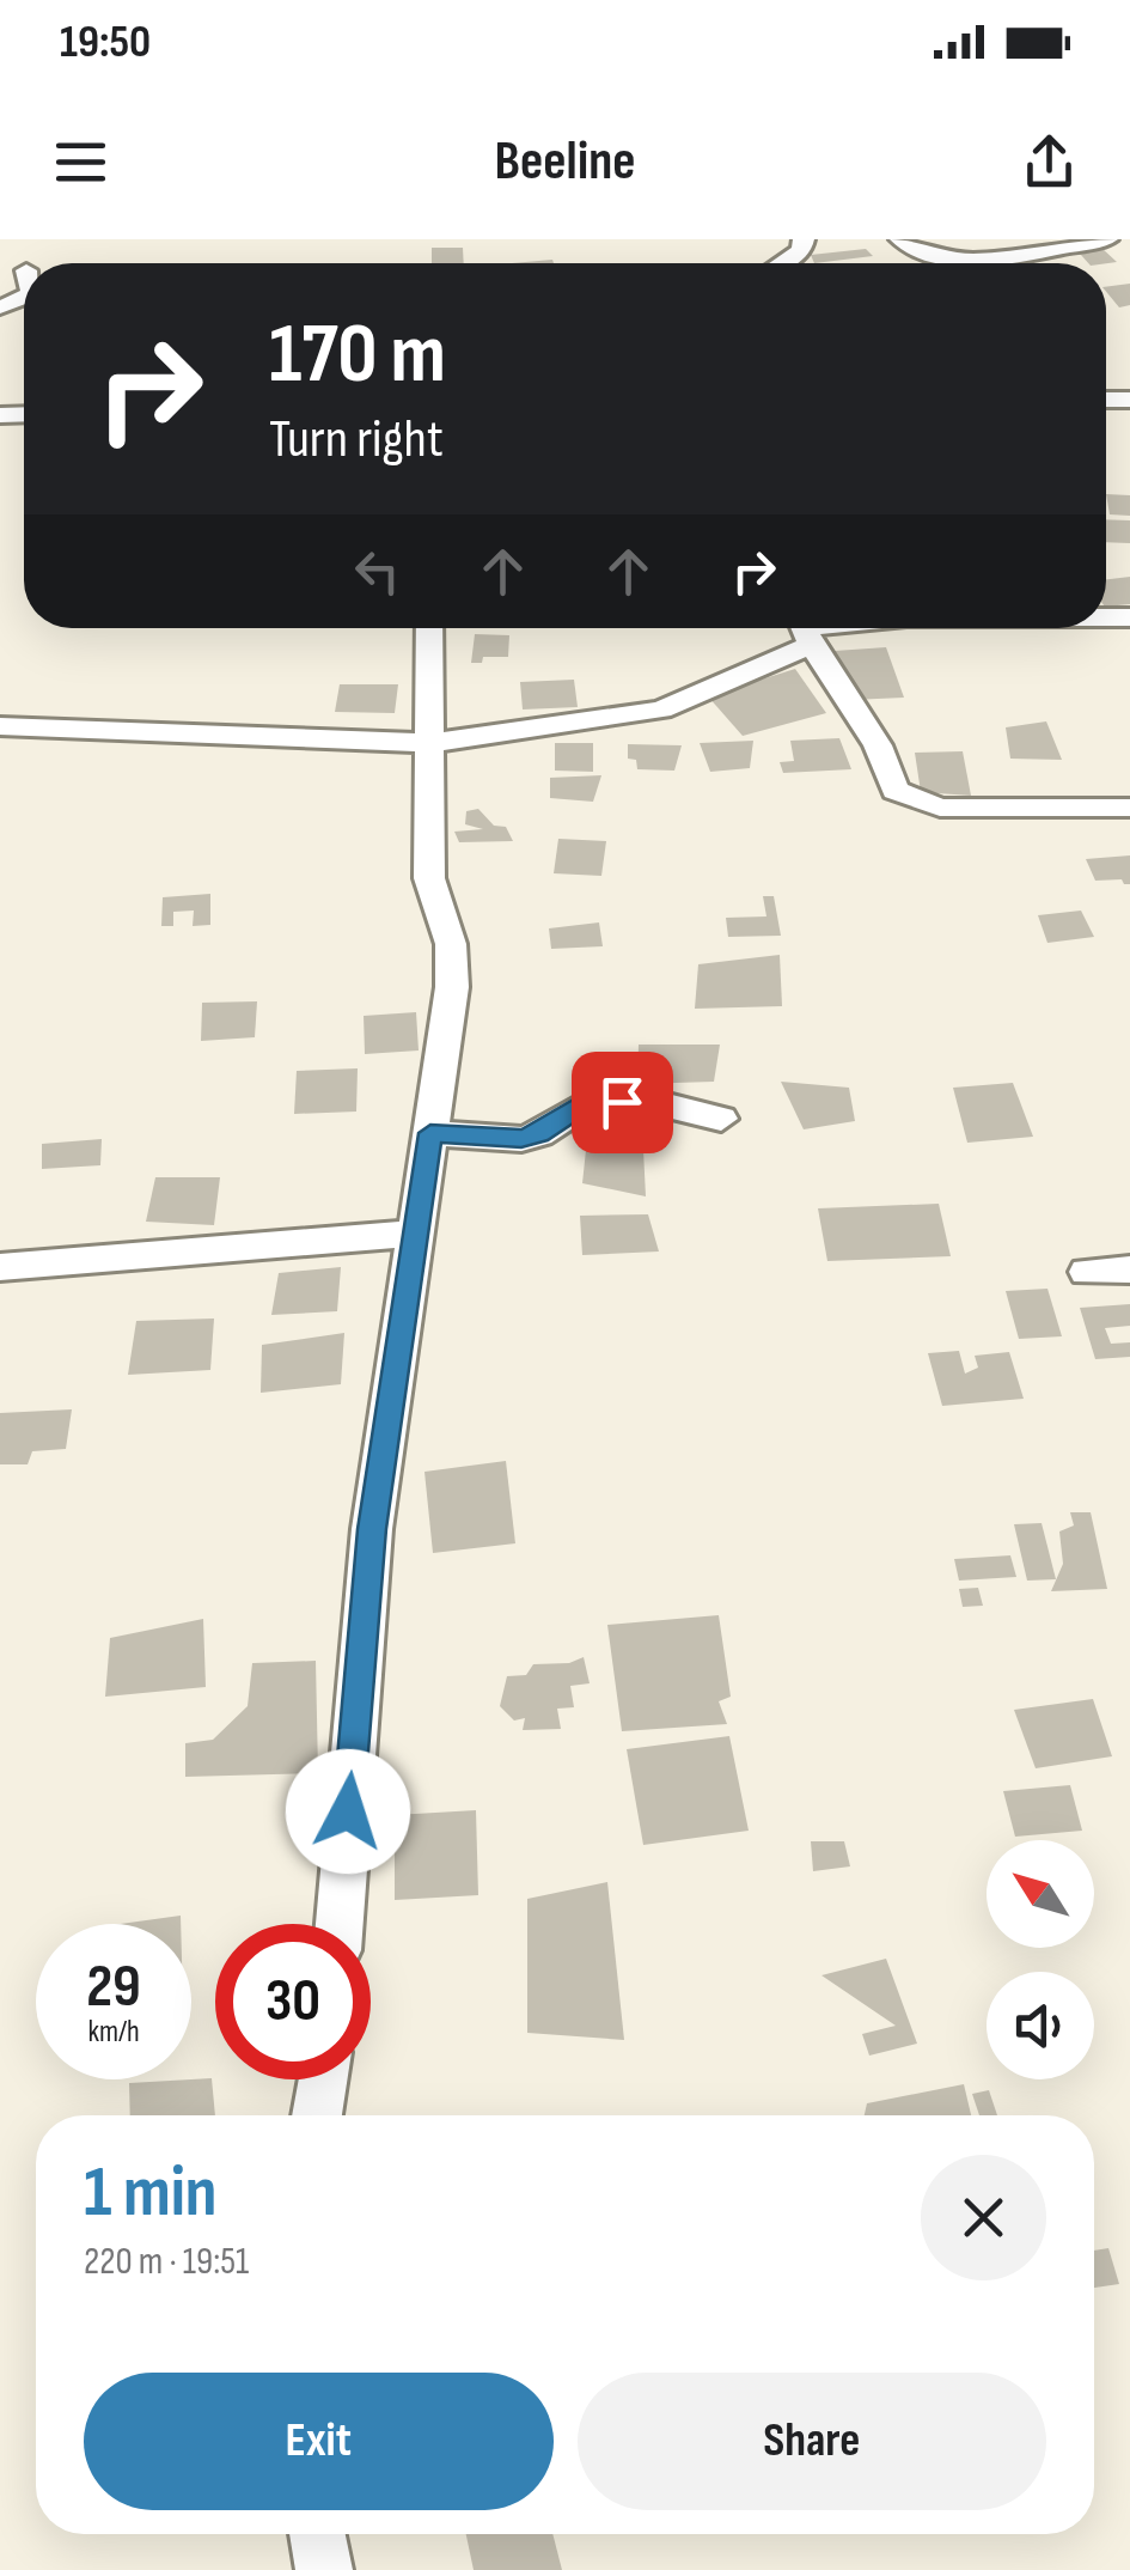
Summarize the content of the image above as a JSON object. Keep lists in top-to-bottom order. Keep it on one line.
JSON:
{"north":"top left","page":{"status":"19:50","header":"Beeline","turn":["170 m","Turn right"],"speed":"29 km/h","limit":"30","heading":["1 min","220 m · 19:51"],"buttons":["Exit","Share"]}}
